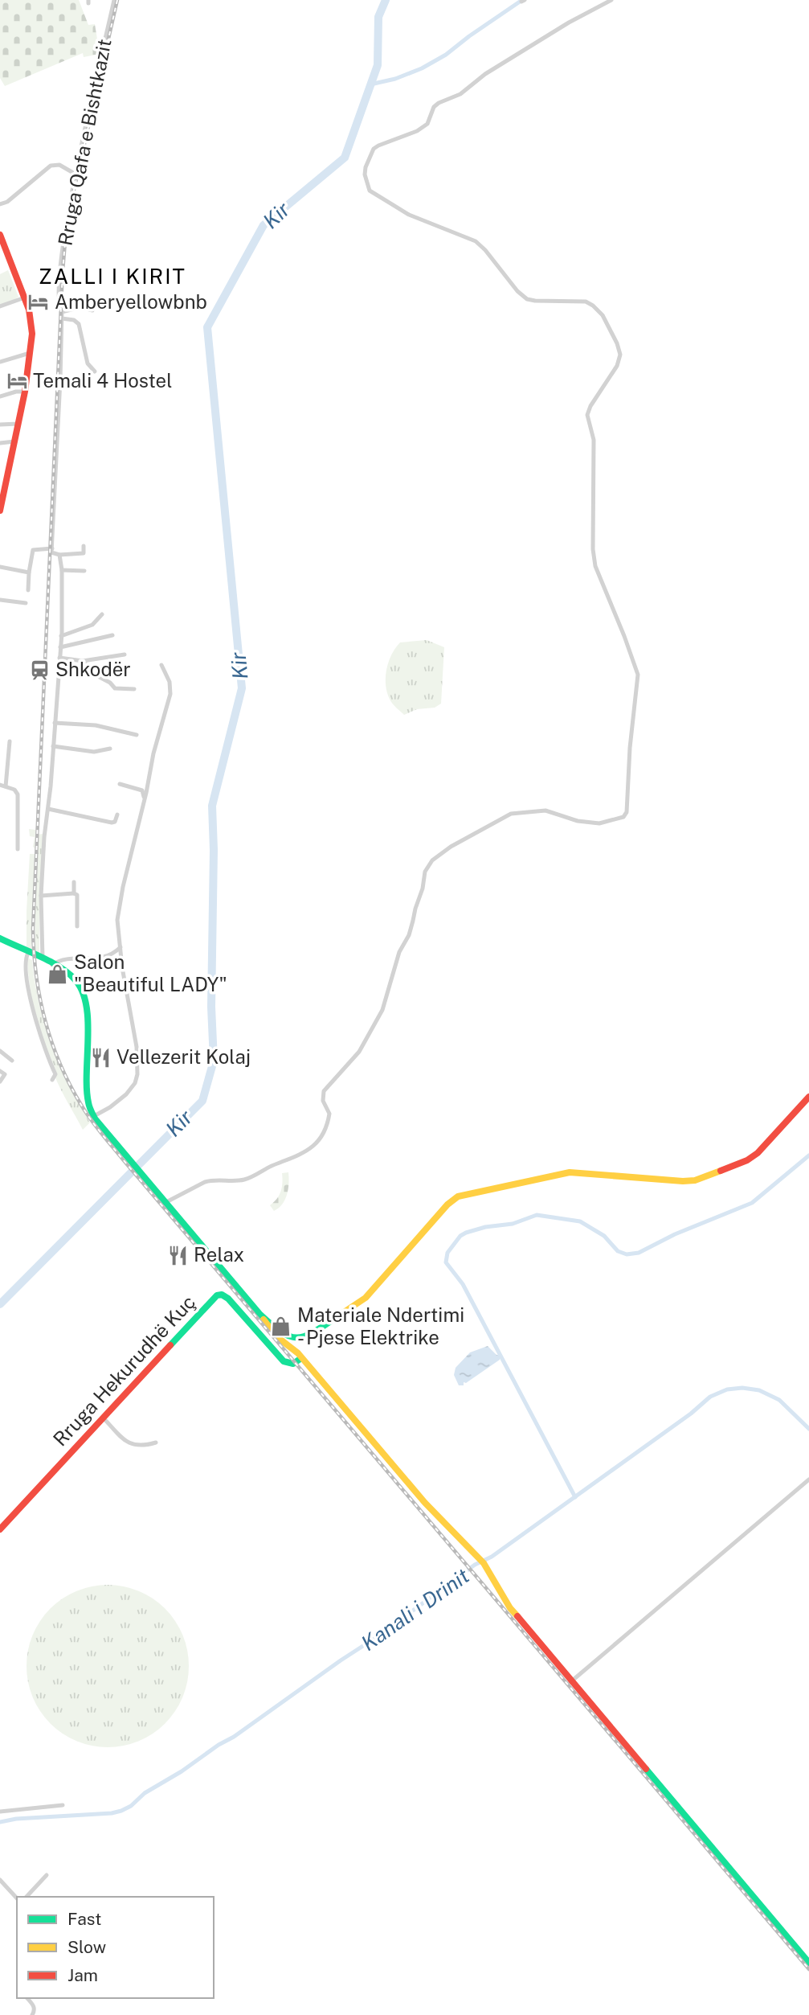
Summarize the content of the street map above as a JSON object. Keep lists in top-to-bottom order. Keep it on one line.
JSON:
{"streets":{"main road":["Rruga Hekurudhë Kuç"],"street":["Rruga Qafa e Bishtkazit"]},"districts":["ZALLI I KIRIT"],"water":["Kir","Kanali i Drinit"],"places":{"hotel":["Amberyellowbnb","Temali 4 Hostel"],"station":["Shkodër"],"shop":["Salon \"Beautiful LADY\"","Materiale Ndertimi - Pjese Elektrike"],"restaurant":["Vellezerit Kolaj","Relax"]},"legend":["Fast","Slow","Jam"]}
